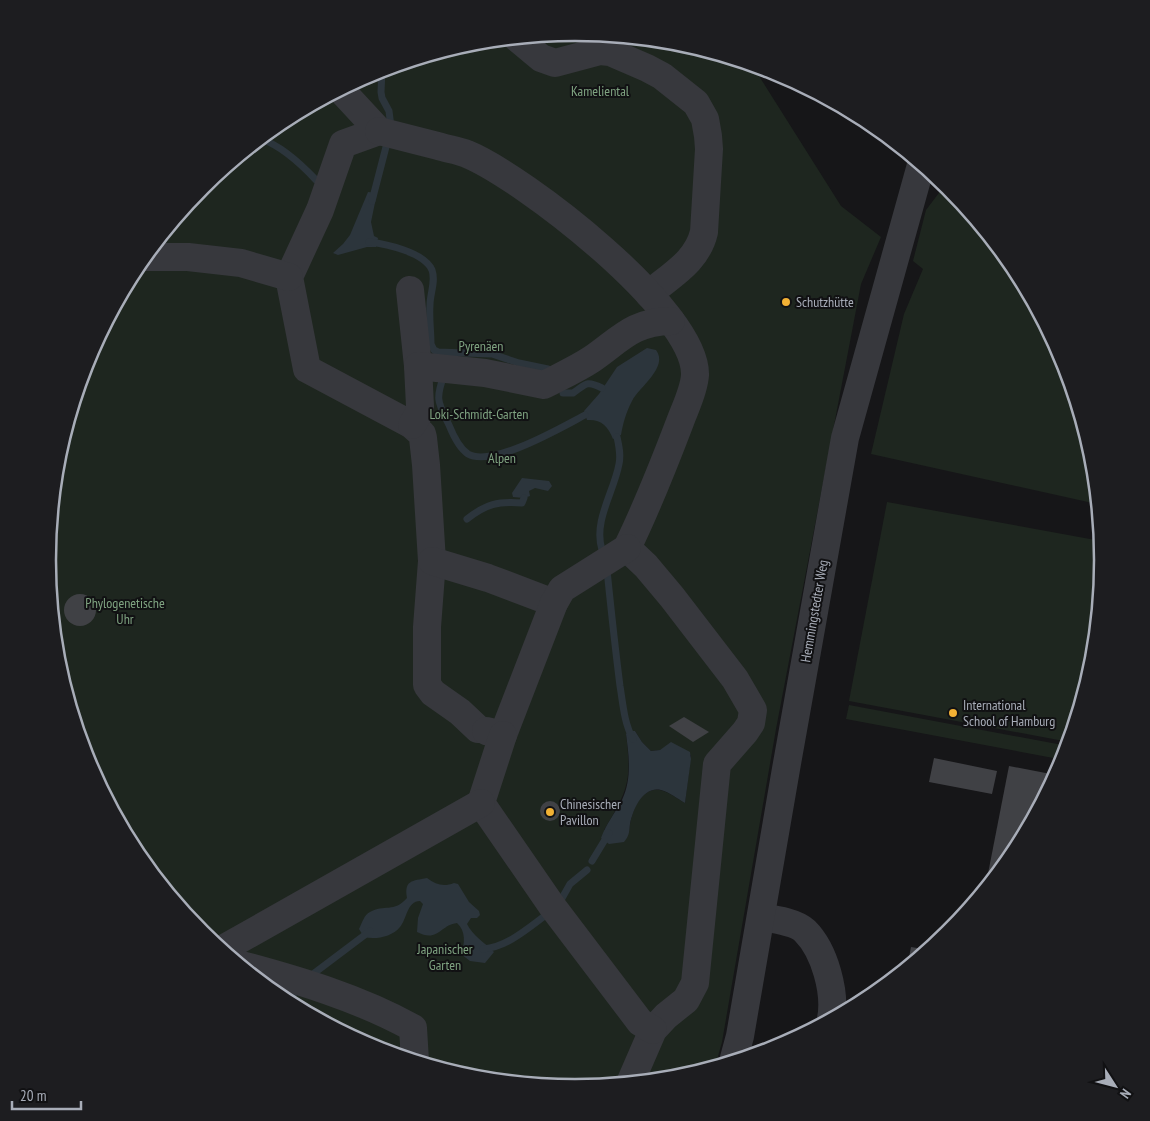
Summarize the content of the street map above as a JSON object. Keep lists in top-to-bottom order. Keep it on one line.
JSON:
{"streets":{"street":["Hemmingstedter Weg"]},"parks":["Kameliental","Pyrenäen","Loki-Schmidt-Garten","Alpen","Phylogenetische Uhr","Japanischer Garten"],"places":["Schutzhütte","International School of Hamburg","Chinesischer Pavillon"],"scale_bar":"20 m","north":"bottom right"}
